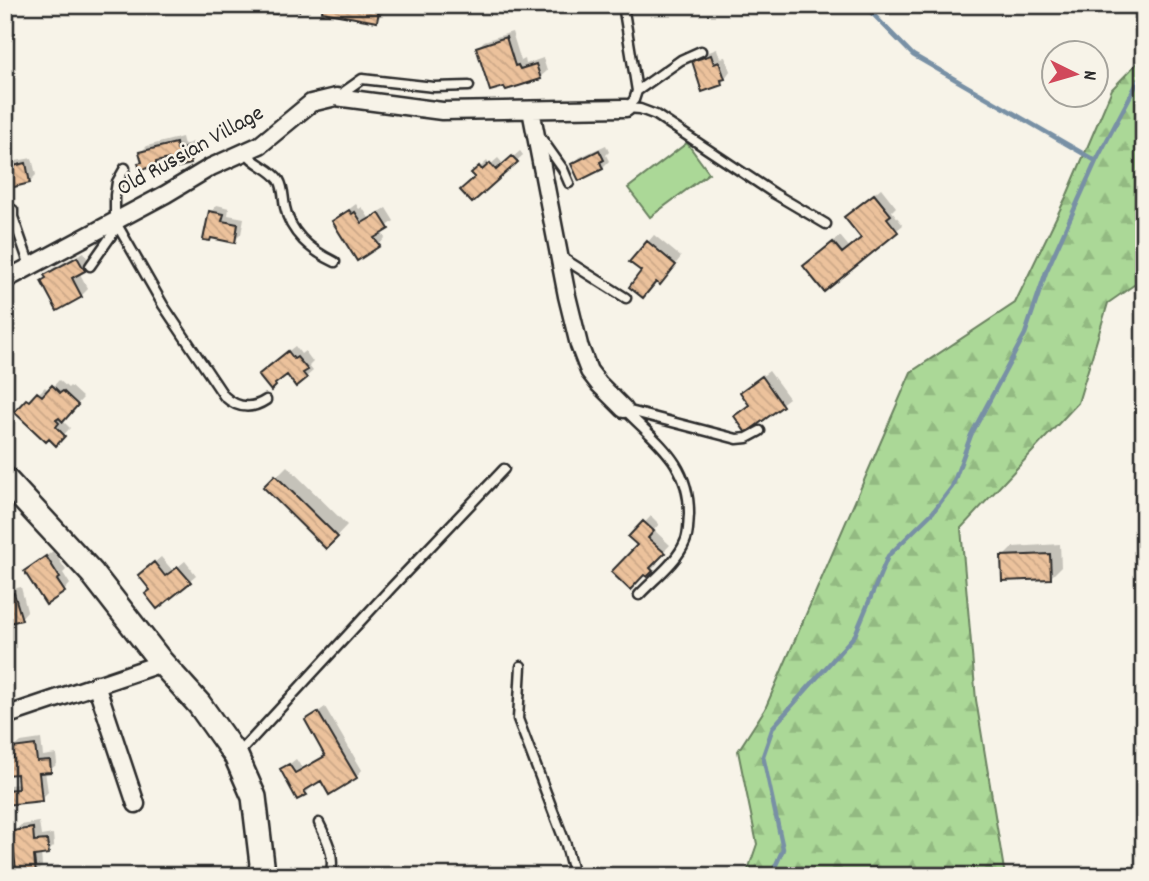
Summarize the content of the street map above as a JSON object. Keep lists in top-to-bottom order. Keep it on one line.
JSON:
{"streets":{"street":["Old Russian Village"]},"north":"right"}
